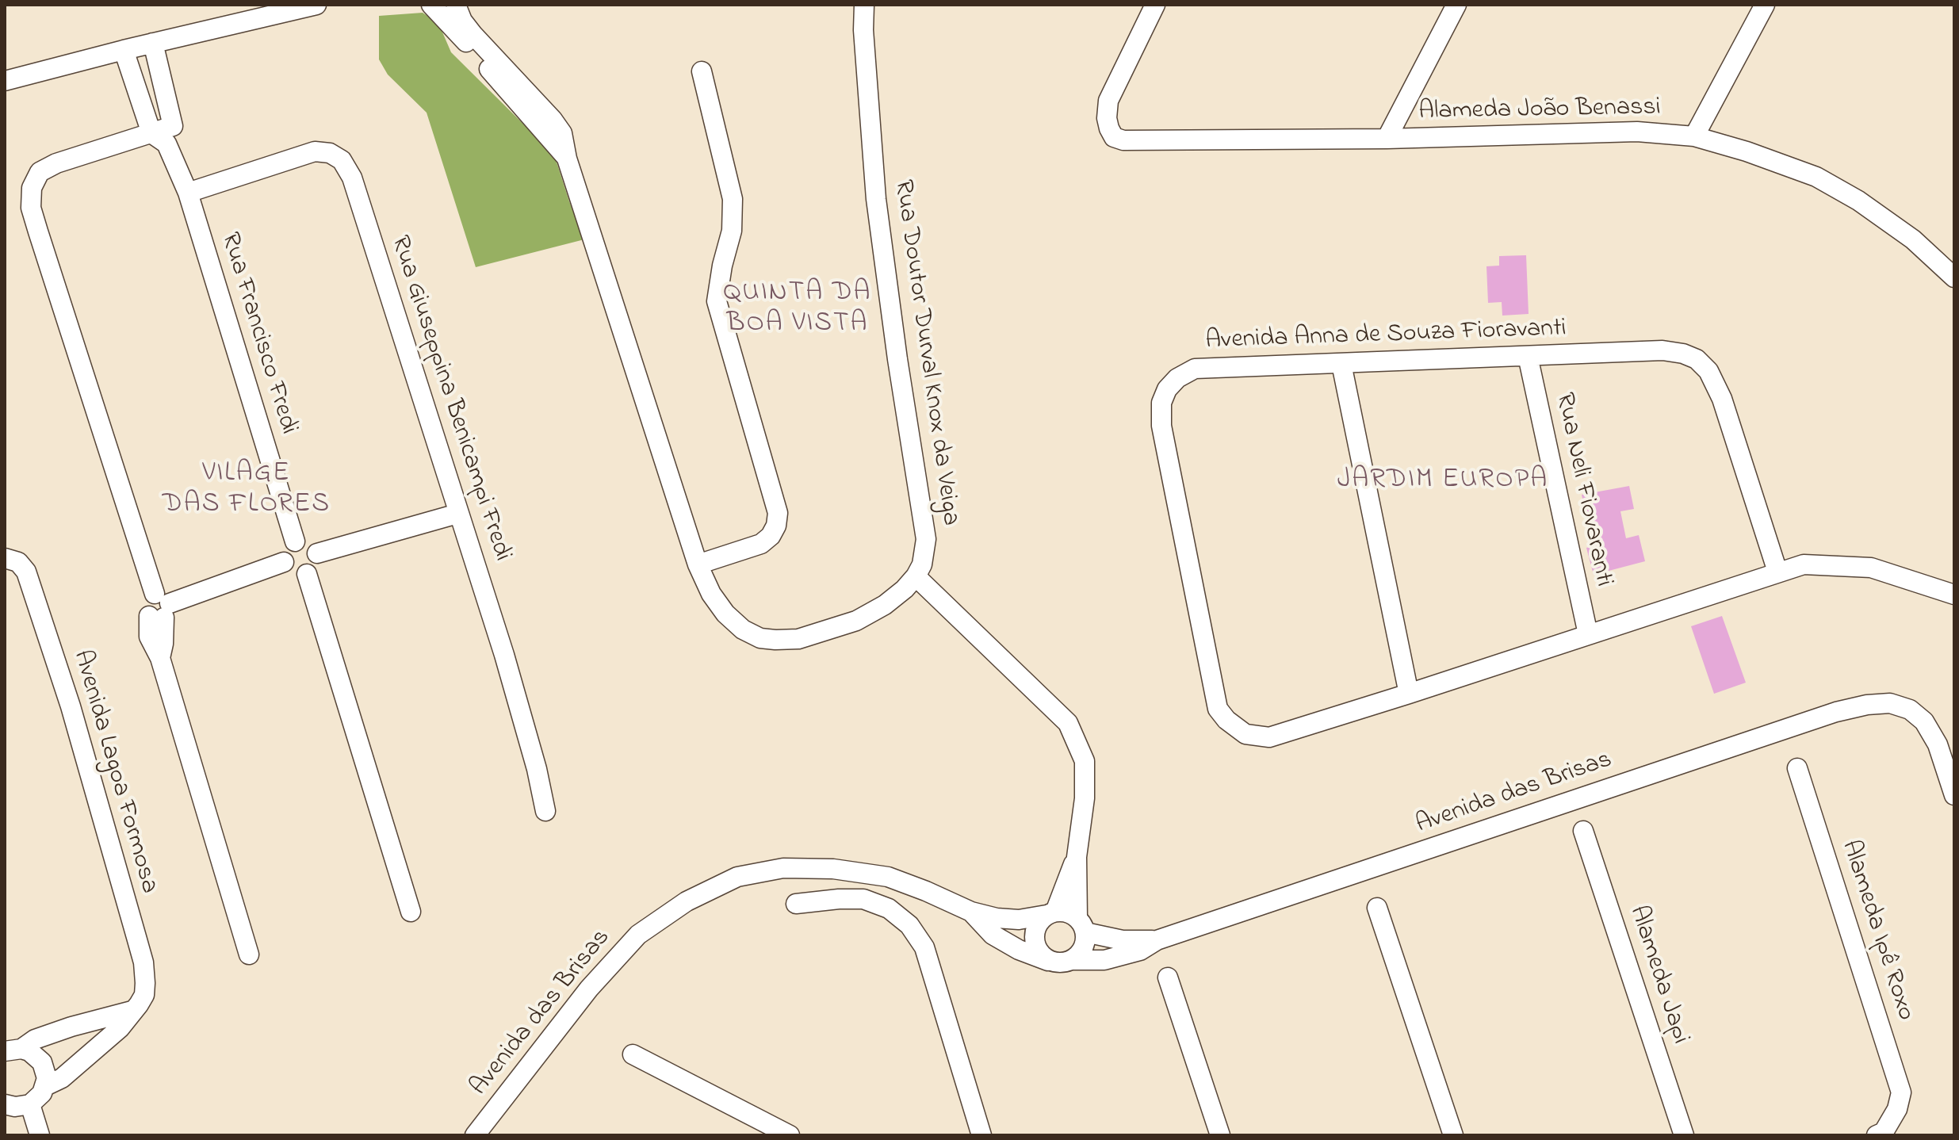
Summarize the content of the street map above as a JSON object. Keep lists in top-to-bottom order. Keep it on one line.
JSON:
{"streets":{"street":["Alameda João Benassi","Rua Francisco Fredi","Avenida Anna de Souza Fioravanti","Rua Doutor Durval Knox da Veiga","Rua Giuseppina Benicampi Fredi","Rua Neli Fiovaranti","Avenida Lagoa Formosa","Avenida das Brisas","Alameda Ipê Roxo","Alameda Japi"]},"crossings":[["Rua Francisco Fredi","Rua Giuseppina Benicampi Fredi"],["Avenida Anna de Souza Fioravanti","Rua Neli Fiovaranti"]],"districts":["QUINTA DA BOA VISTA","VILAGE DAS FLORES","JARDIM EUROPA"]}
